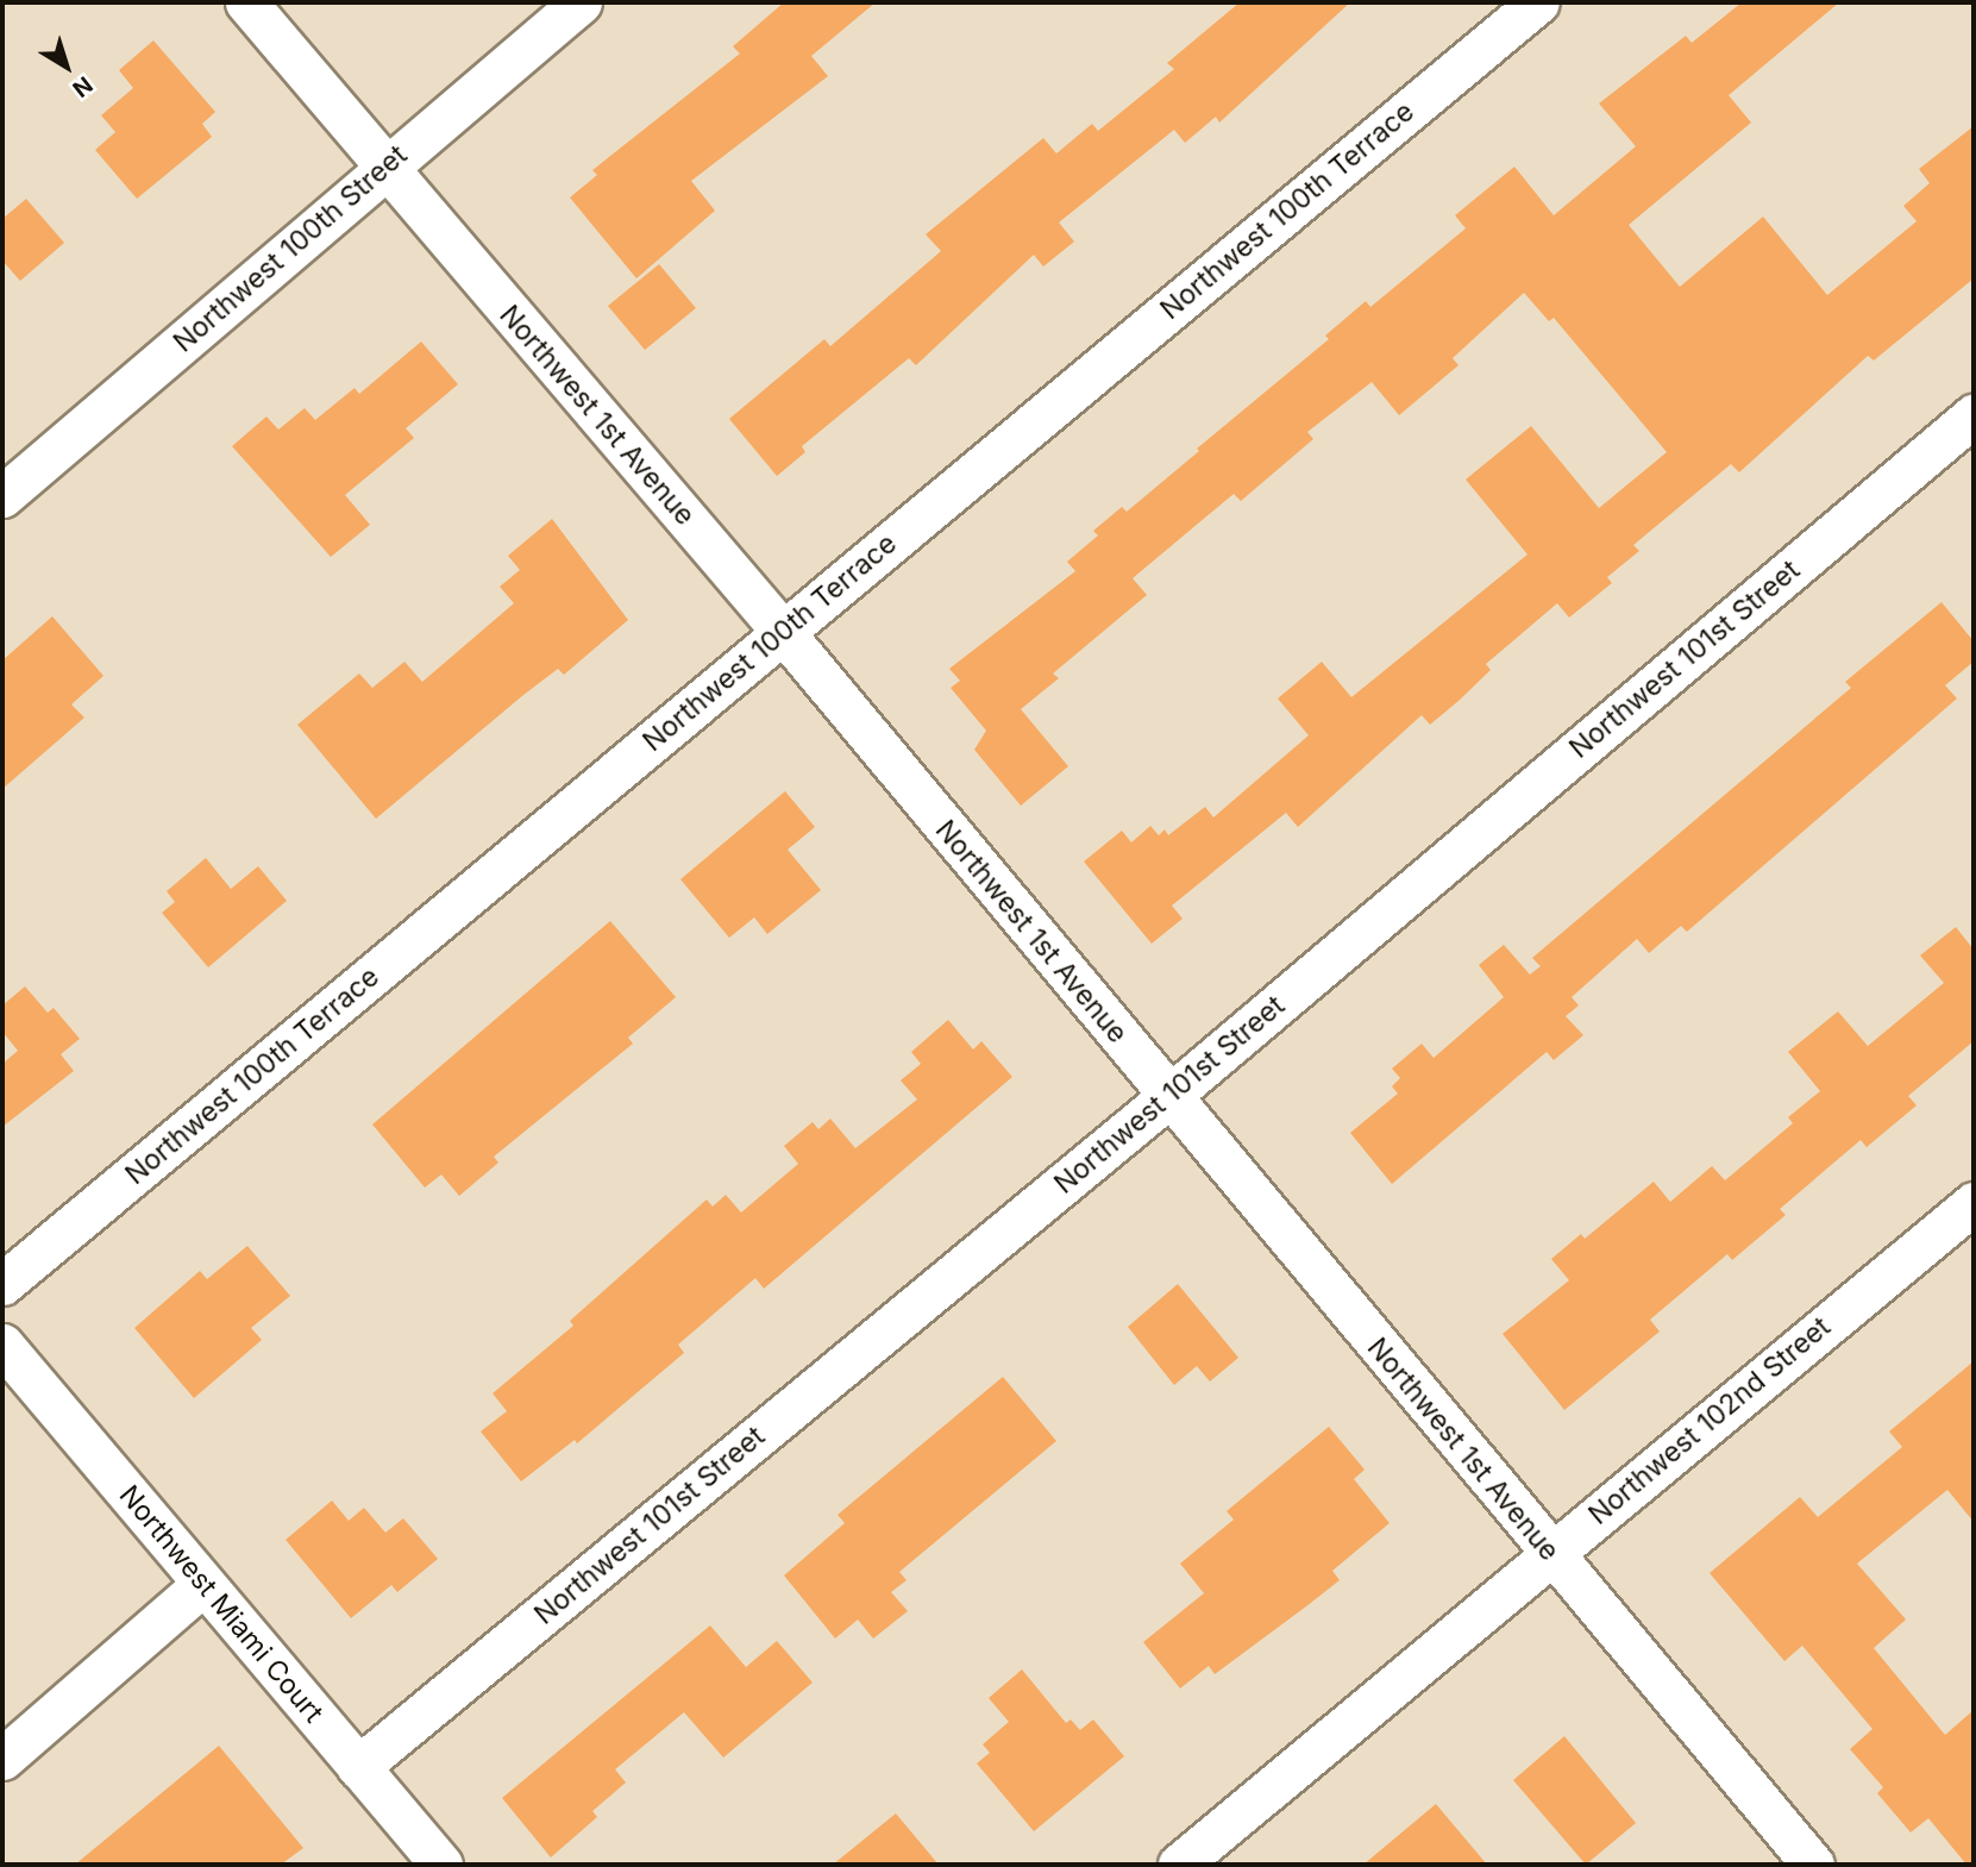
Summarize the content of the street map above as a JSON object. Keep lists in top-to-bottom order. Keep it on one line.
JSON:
{"streets":{"street":["Northwest 100th Terrace","Northwest 100th Street","Northwest 1st Avenue","Northwest 101st Street","Northwest 102nd Street","Northwest Miami Court"]},"crossings":[["Northwest 100th Terrace","Northwest 1st Avenue"],["Northwest 100th Street","Northwest 1st Avenue"],["Northwest 1st Avenue","Northwest 101st Street"],["Northwest 1st Avenue","Northwest 102nd Street"],["Northwest 101st Street","Northwest Miami Court"]],"north":"bottom right"}
